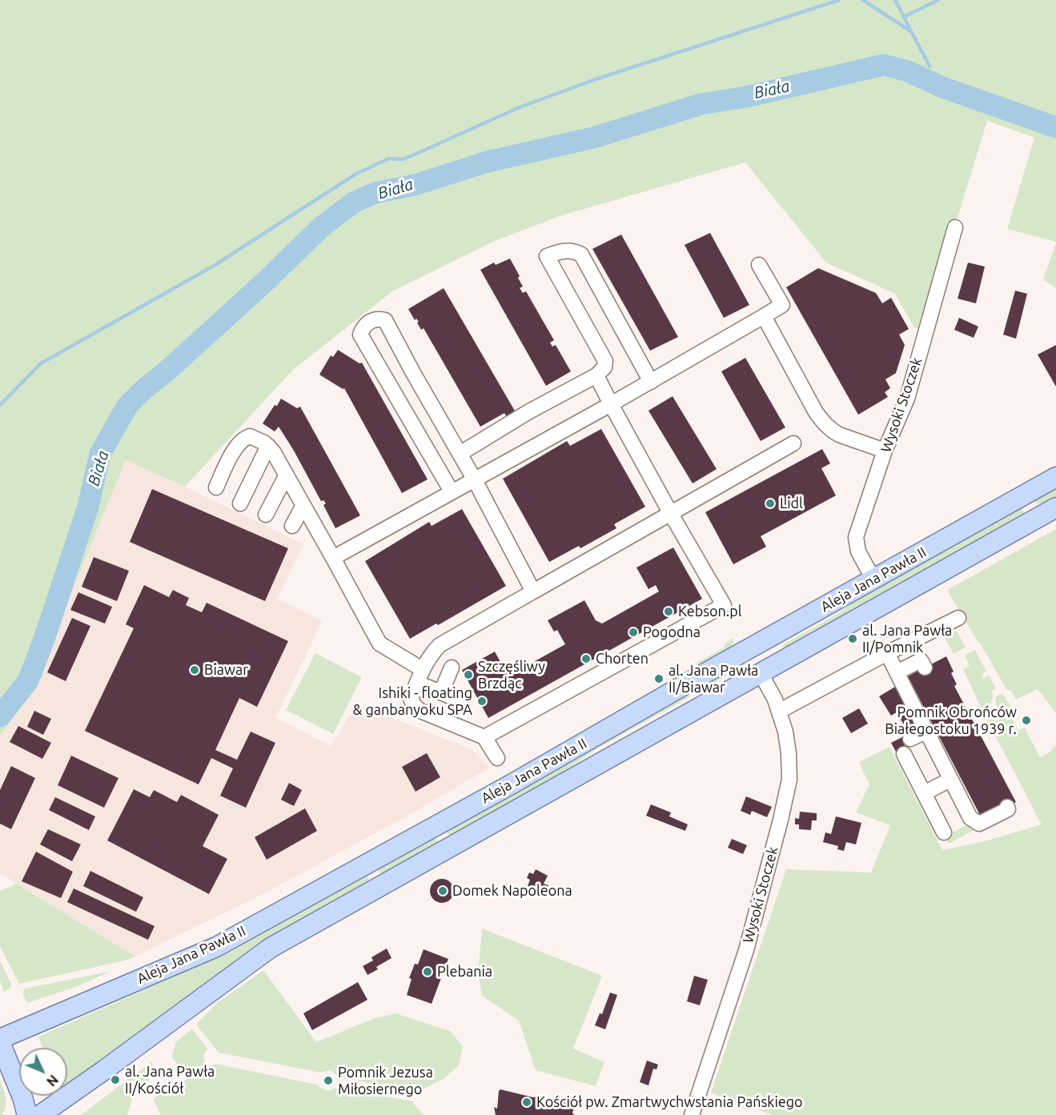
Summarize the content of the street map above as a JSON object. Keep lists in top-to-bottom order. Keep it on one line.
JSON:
{"streets":{"main road":["Aleja Jana Pawła II"],"street":["Wysoki Stoczek"]},"crossings":[["Wysoki Stoczek","Aleja Jana Pawła II"]],"water":["Biała"],"places":["Lidl","Kebson.pl","Pogodna","al. Jana Pawła II/Pomnik","Chorten","Biawar","Szczęśliwy Brzdąc","al. Jana Pawła II/Biawar","Ishiki - floating & ganbanyoku SPA","Pomnik Obrońców Białegostoku 1939 r.","Domek Napoleona","Plebania","al. Jana Pawła II/Kościół","Pomnik Jezusa Miłosiernego","Kościół pw. Zmartwychwstania Pańskiego"],"north":"bottom right"}
